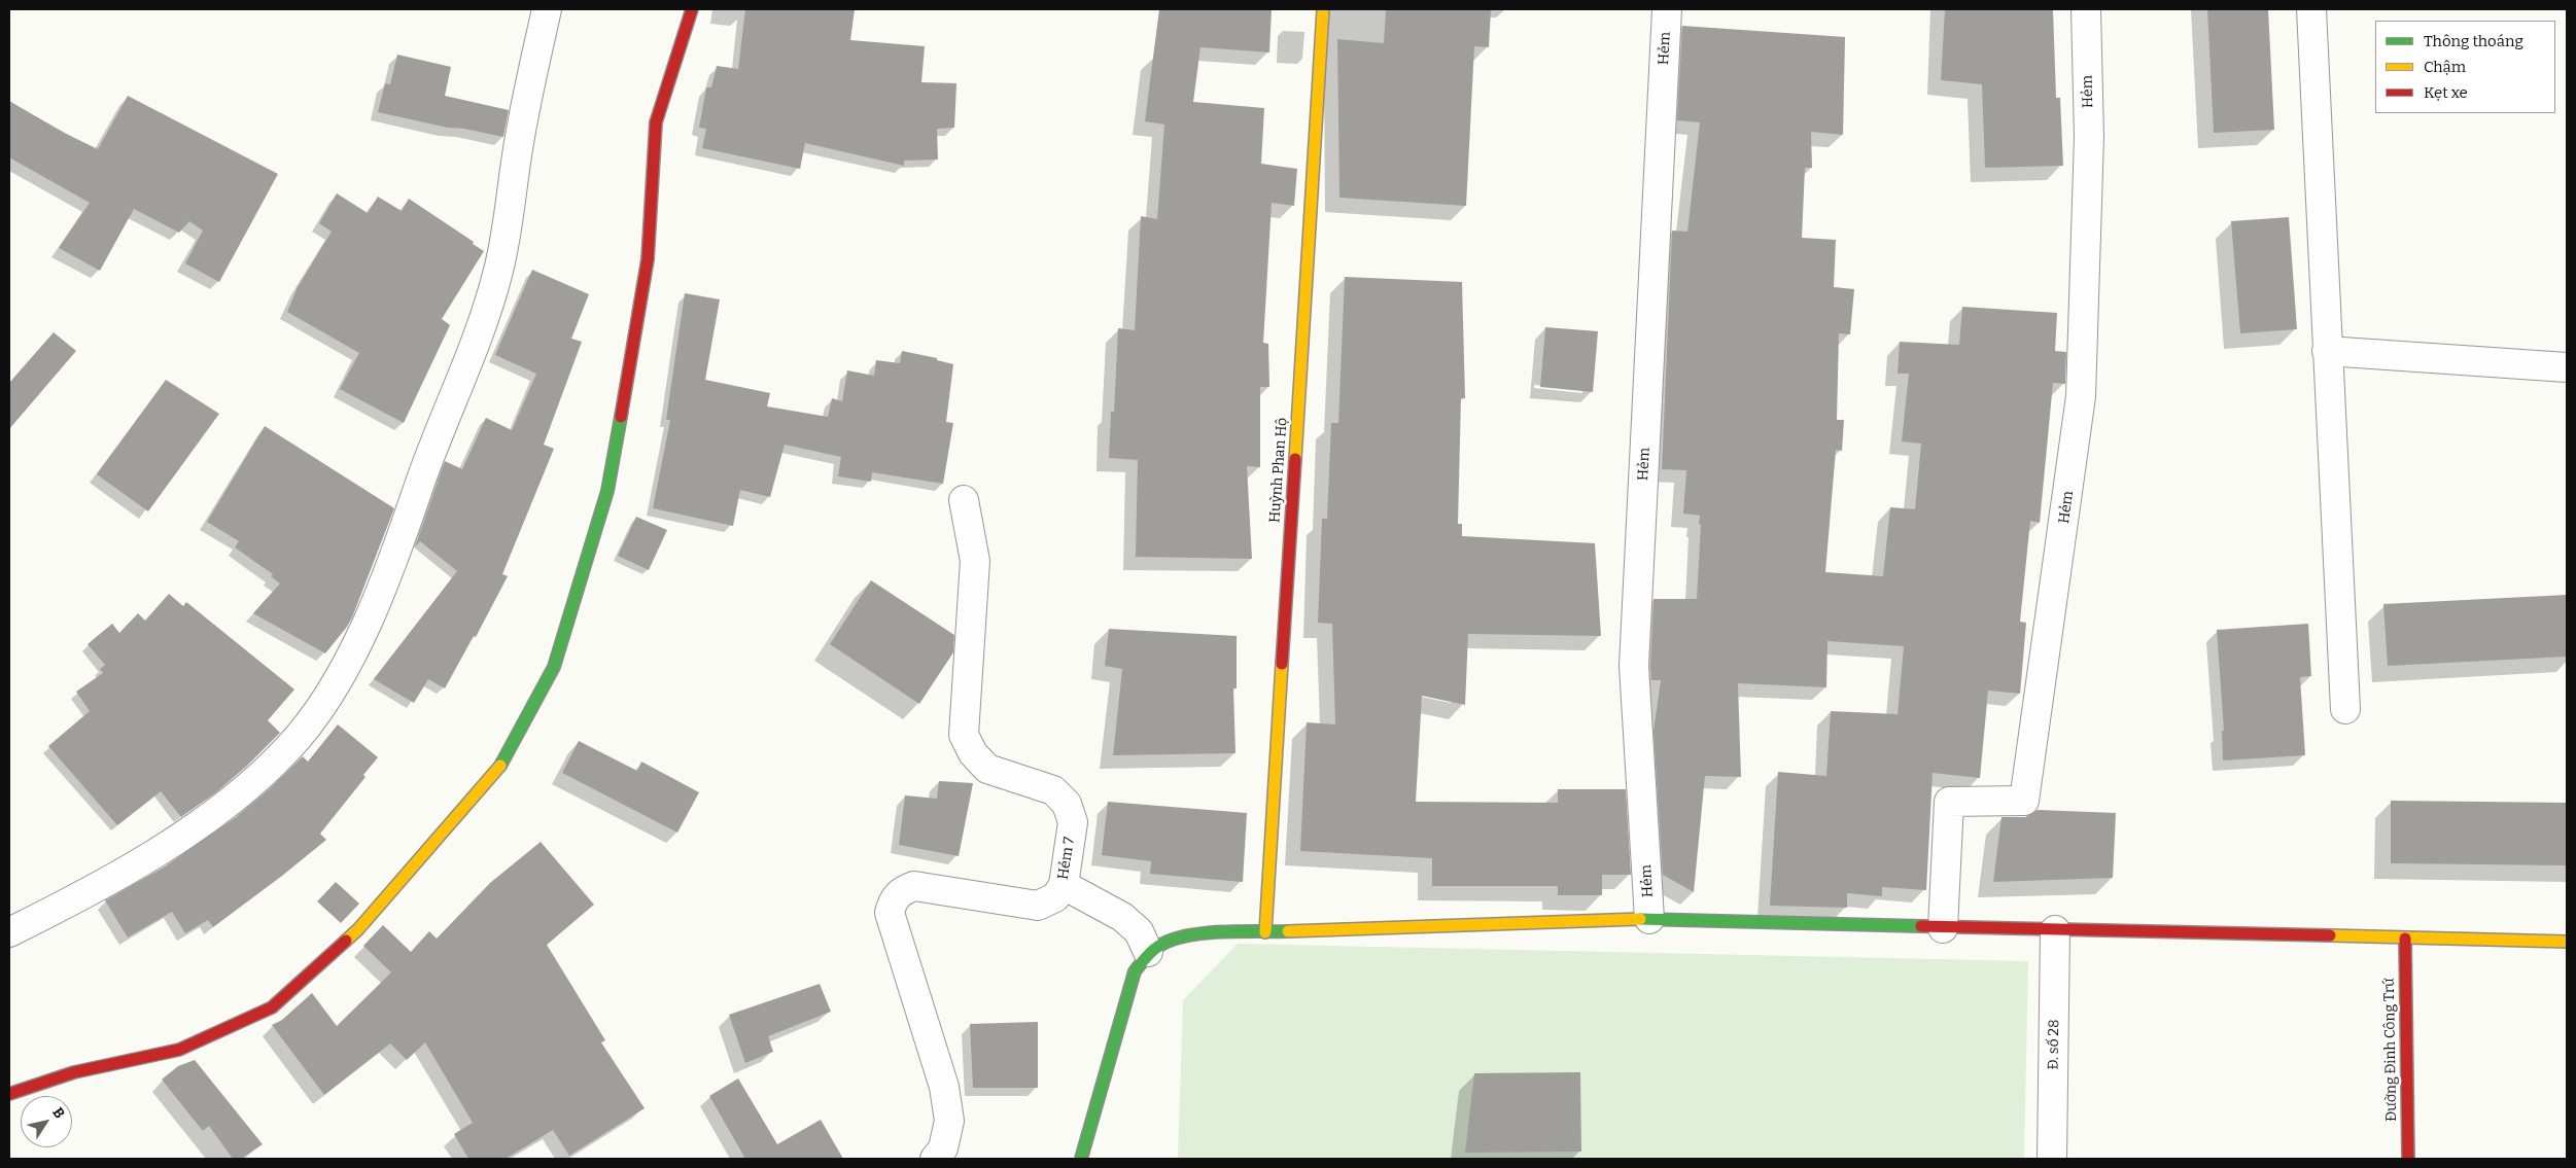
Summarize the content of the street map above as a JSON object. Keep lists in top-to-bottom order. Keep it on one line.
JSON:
{"streets":{"street":["Hẻm","Huỳnh Phan Hộ","Hẻm 7","Đ. số 28","Đường Đinh Công Trứ"]},"legend":["Thông thoáng","Chậm","Kẹt xe"],"north":"top right"}
